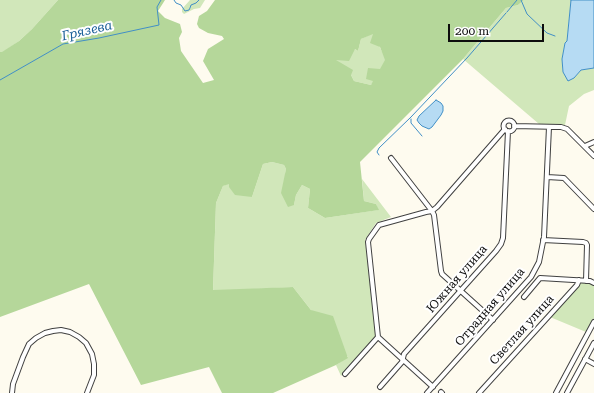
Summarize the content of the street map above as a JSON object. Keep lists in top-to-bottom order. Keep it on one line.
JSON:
{"streets":{"street":["Южная улица","Отрадная улица","Светлая улица"]},"water":["Грязева"],"scale_bar":"200 m"}
